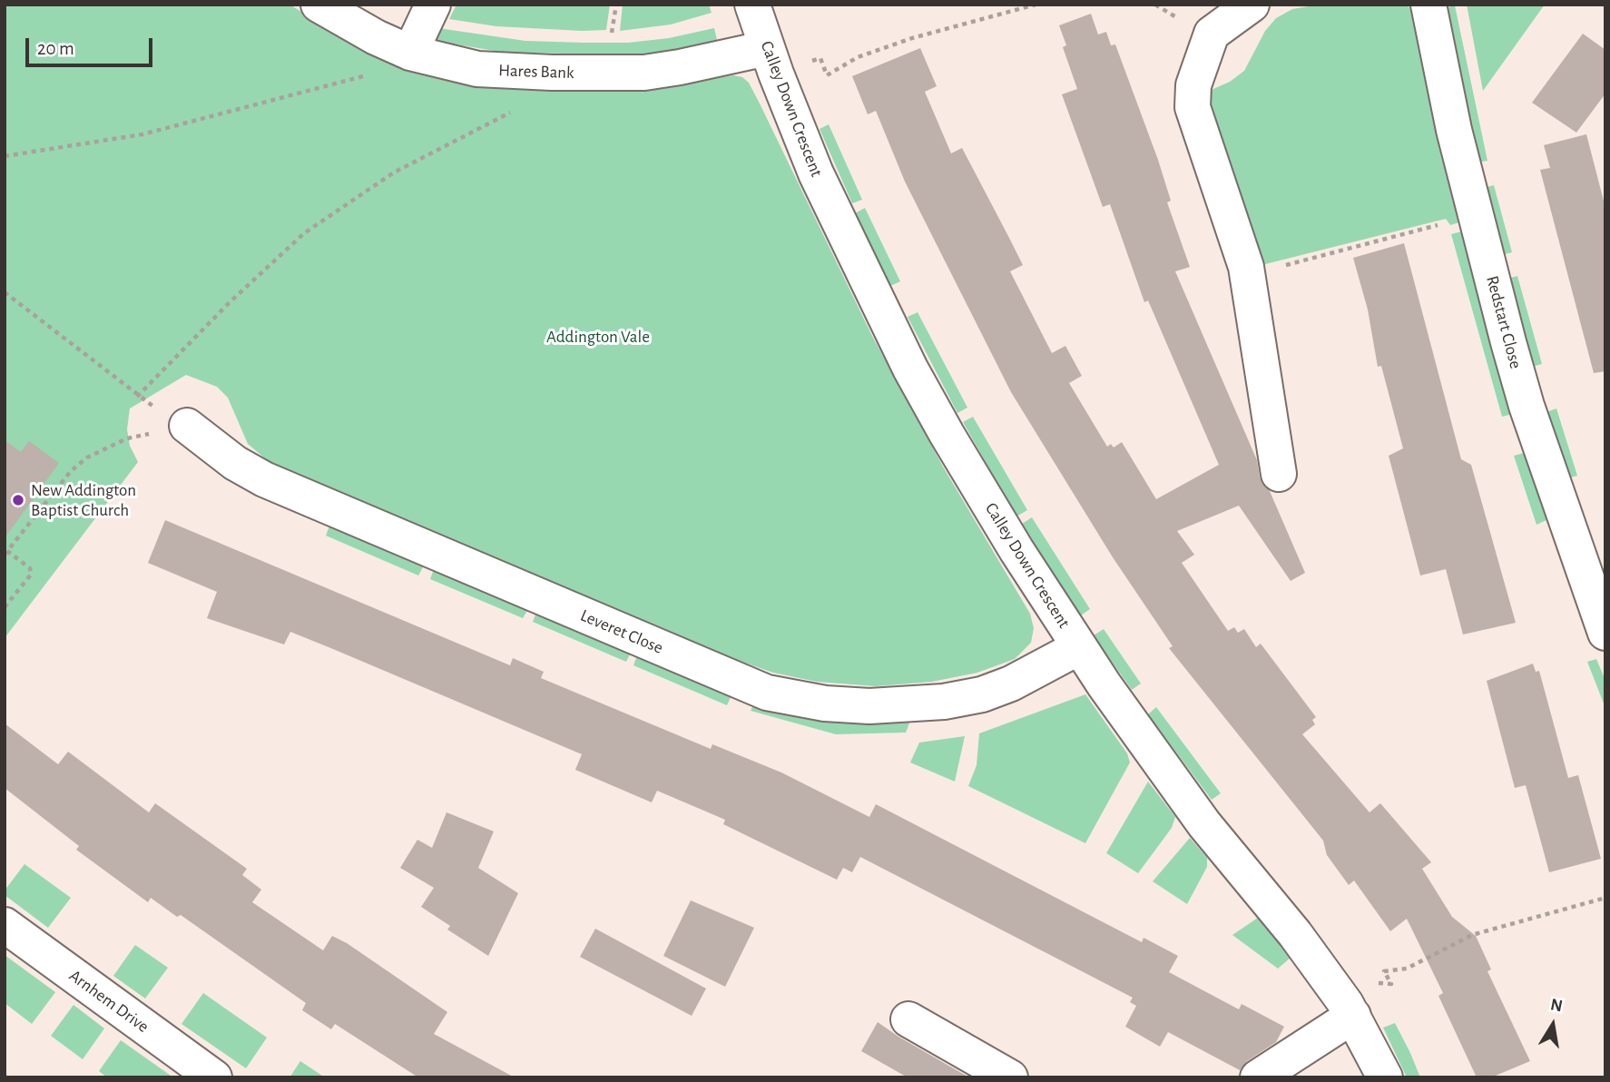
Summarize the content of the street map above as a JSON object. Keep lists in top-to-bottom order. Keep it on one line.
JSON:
{"streets":{"street":["Hares Bank","Calley Down Crescent","Redstart Close","Leveret Close","Arnhem Drive"]},"crossings":[["Hares Bank","Calley Down Crescent"],["Calley Down Crescent","Leveret Close"]],"parks":["Addington Vale"],"places":["New Addington Baptist Church"],"scale_bar":"20 m","north":"top"}
